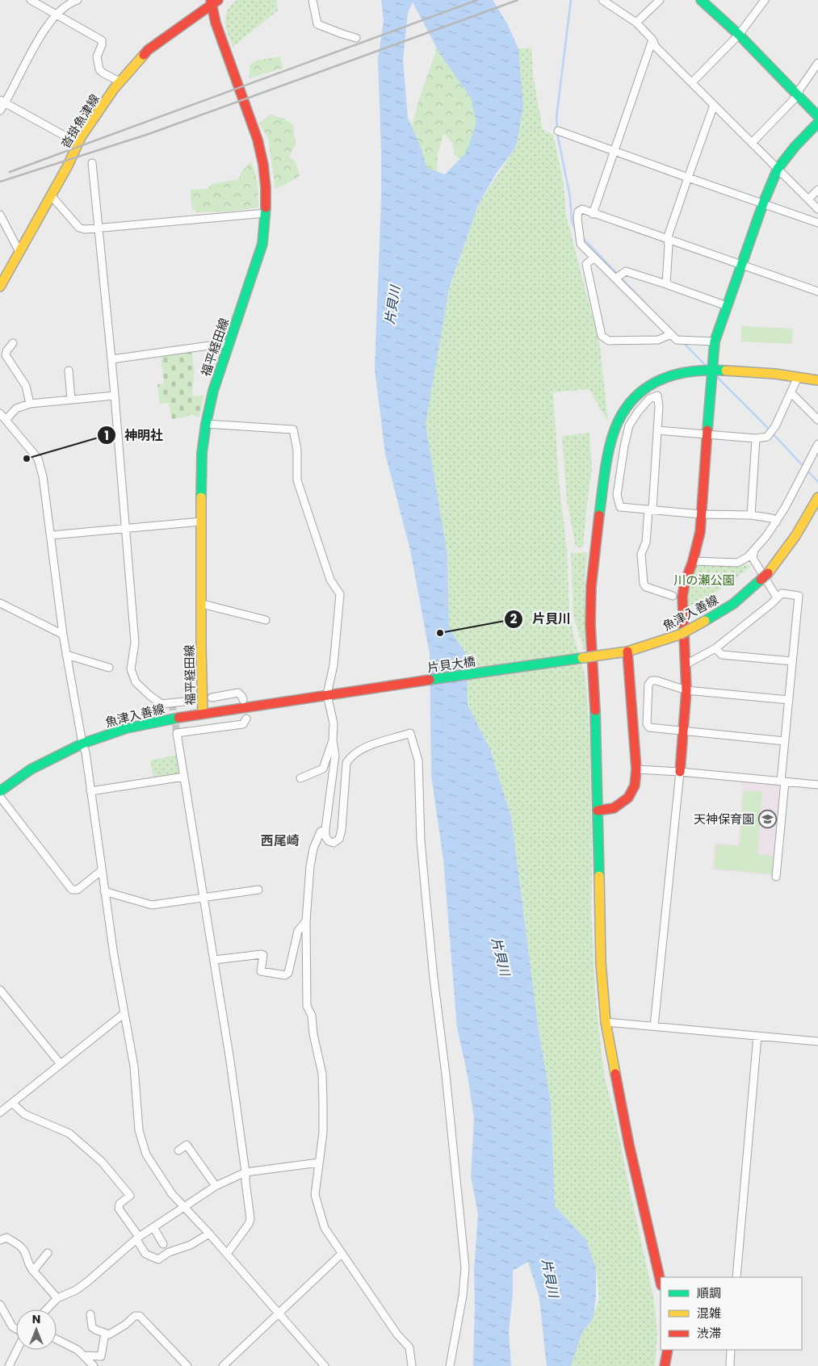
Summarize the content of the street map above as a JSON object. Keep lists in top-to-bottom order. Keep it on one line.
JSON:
{"streets":{"street":["沓掛魚津線","福平経田線","魚津入善線","片貝大橋"]},"crossings":[["沓掛魚津線","福平経田線"],["福平経田線","魚津入善線"],["魚津入善線","片貝大橋"]],"districts":["西尾崎"],"water":["片貝川"],"parks":["川の瀬公園"],"places":{"other":["神明社","片貝川"],"school or university":["天神保育園"]},"legend":["順調","混雑","渋滞"],"north":"top"}
